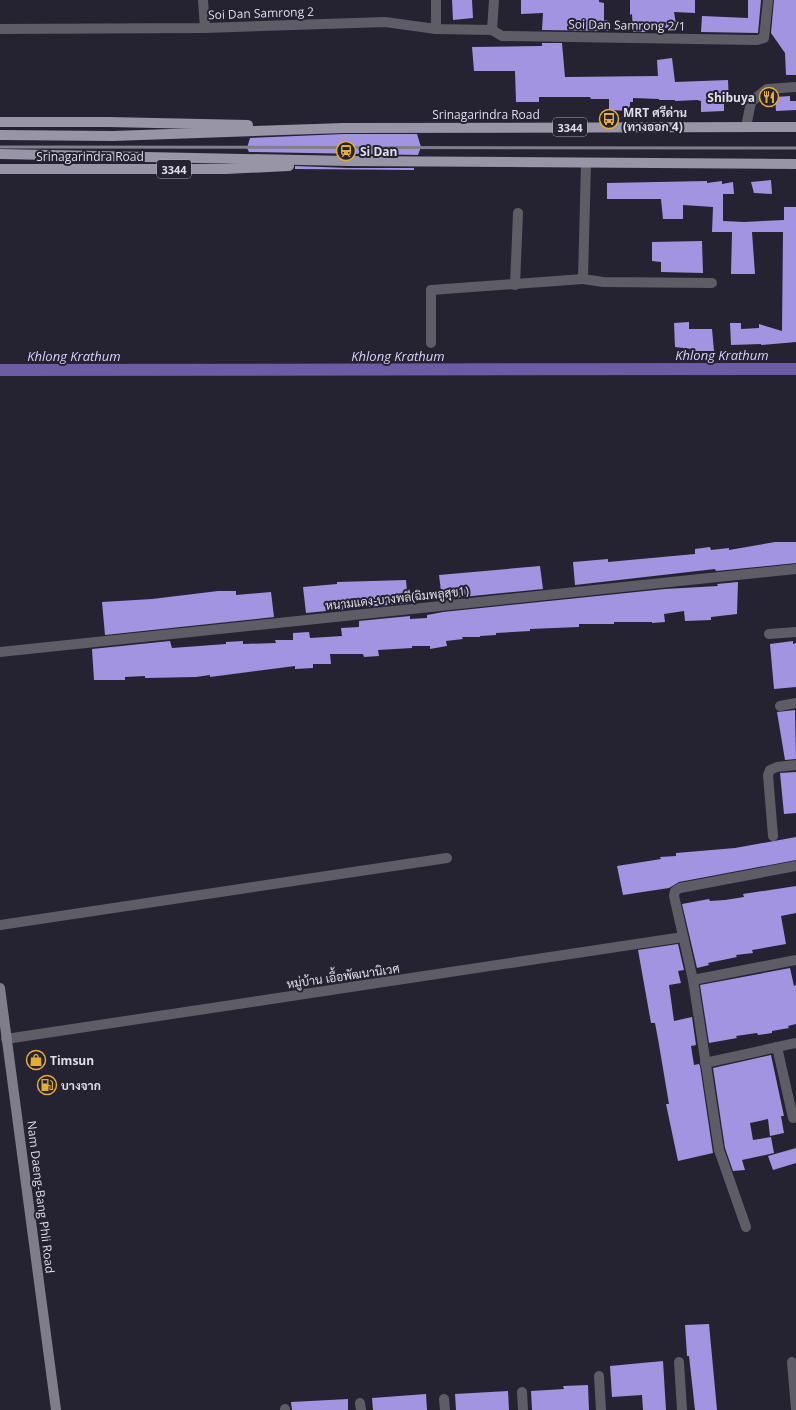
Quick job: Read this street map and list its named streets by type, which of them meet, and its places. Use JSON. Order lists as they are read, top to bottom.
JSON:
{
  "streets": {
    "main road": ["Srinagarindra Road", "3344", "Nam Daeng-Bang Phli Road"],
    "street": [
      "Soi Dan Samrong 2",
      "Soi Dan Samrong 2/1",
      "หนามแดง-บางพลี(ฉิมพลูสุข1)",
      "หมู่บ้าน เอื้อพัฒนานิเวศ"
    ]
  },
  "crossings": [
    ["Soi Dan Samrong 2", "Soi Dan Samrong 2/1"],
    ["หมู่บ้าน เอื้อพัฒนานิเวศ", "Nam Daeng-Bang Phli Road"]
  ],
  "water": ["Khlong Krathum"],
  "places": {
    "restaurant": ["Shibuya"],
    "bus stop": ["MRT ศรีด่าน (ทางออก 4)"],
    "station": ["Si Dan"],
    "shop": ["Timsun"],
    "fuel station": ["บางจาก"]
  }
}
